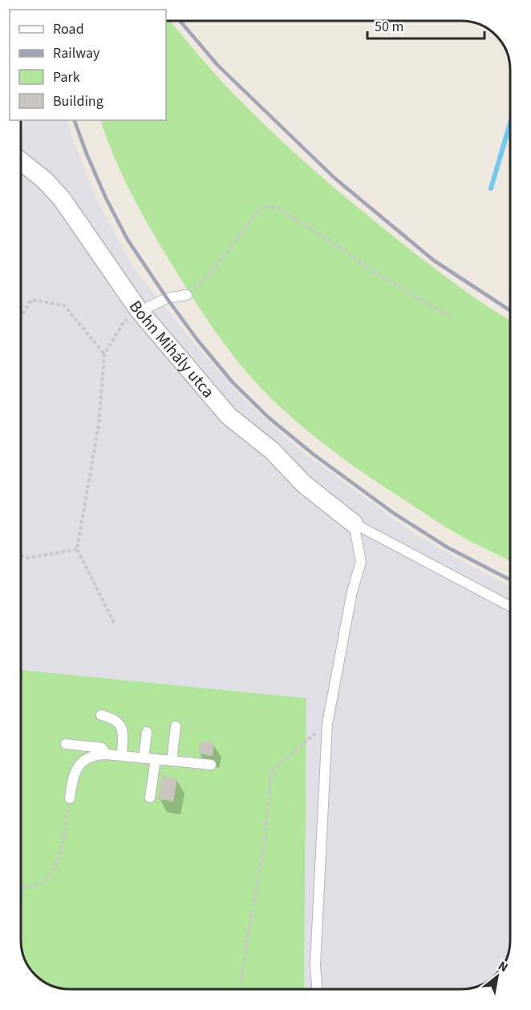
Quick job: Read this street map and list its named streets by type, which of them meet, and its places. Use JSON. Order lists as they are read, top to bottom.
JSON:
{
  "streets": {
    "street": ["Bohn Mihály utca"]
  },
  "legend": [
    "Road",
    "Railway",
    "Park",
    "Building"
  ],
  "scale_bar": "50 m",
  "north": "top right"
}
